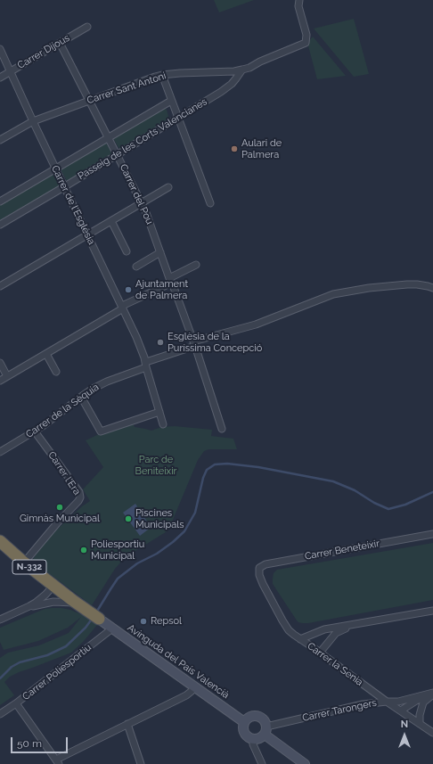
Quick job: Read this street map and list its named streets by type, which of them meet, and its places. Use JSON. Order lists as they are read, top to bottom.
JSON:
{
  "streets": {
    "highway": ["N-332"],
    "main road": ["Avinguda del País Valencià"],
    "street": [
      "Carrer Dijous",
      "Carrer Sant Antoni",
      "Passeig de les Corts Valencianes",
      "Carrer del Pou",
      "Carrer de l'Església",
      "Carrer de la Sèquia",
      "Carrer l'Era",
      "Carrer Beneteixir",
      "Carrer la Senia",
      "Carrer Poliesportiu",
      "Carrer Tarongers"
    ]
  },
  "crossings": [
    ["Carrer Dijous", "Carrer del Pou"],
    ["Carrer Dijous", "Carrer de l'Església"],
    ["Carrer Sant Antoni", "Passeig de les Corts Valencianes"],
    ["Carrer Sant Antoni", "Carrer del Pou"],
    ["Carrer Sant Antoni", "Carrer de l'Església"],
    ["Passeig de les Corts Valencianes", "Carrer del Pou"],
    ["Passeig de les Corts Valencianes", "Carrer de l'Església"],
    ["Carrer del Pou", "Carrer de la Sèquia"],
    ["Carrer de l'Església", "Carrer de la Sèquia"],
    ["Carrer de la Sèquia", "Carrer l'Era"],
    ["Carrer l'Era", "N-332"],
    ["Carrer Beneteixir", "Carrer la Senia"],
    ["N-332", "Avinguda del País Valencià"],
    ["Avinguda del País Valencià", "Carrer Poliesportiu"],
    ["Avinguda del País Valencià", "Carrer Tarongers"],
    ["Carrer la Senia", "Carrer Tarongers"]
  ],
  "parks": ["Parc de Beniteixir"],
  "places": [
    "Aulari de Palmera",
    "Ajuntament de Palmera",
    "Esglèsia de la Puríssima Concepció",
    "Gimnàs Municipal",
    "Piscines Municipals",
    "Poliesportiu Municipal",
    "Repsol"
  ],
  "scale_bar": "50 m",
  "north": "top"
}
